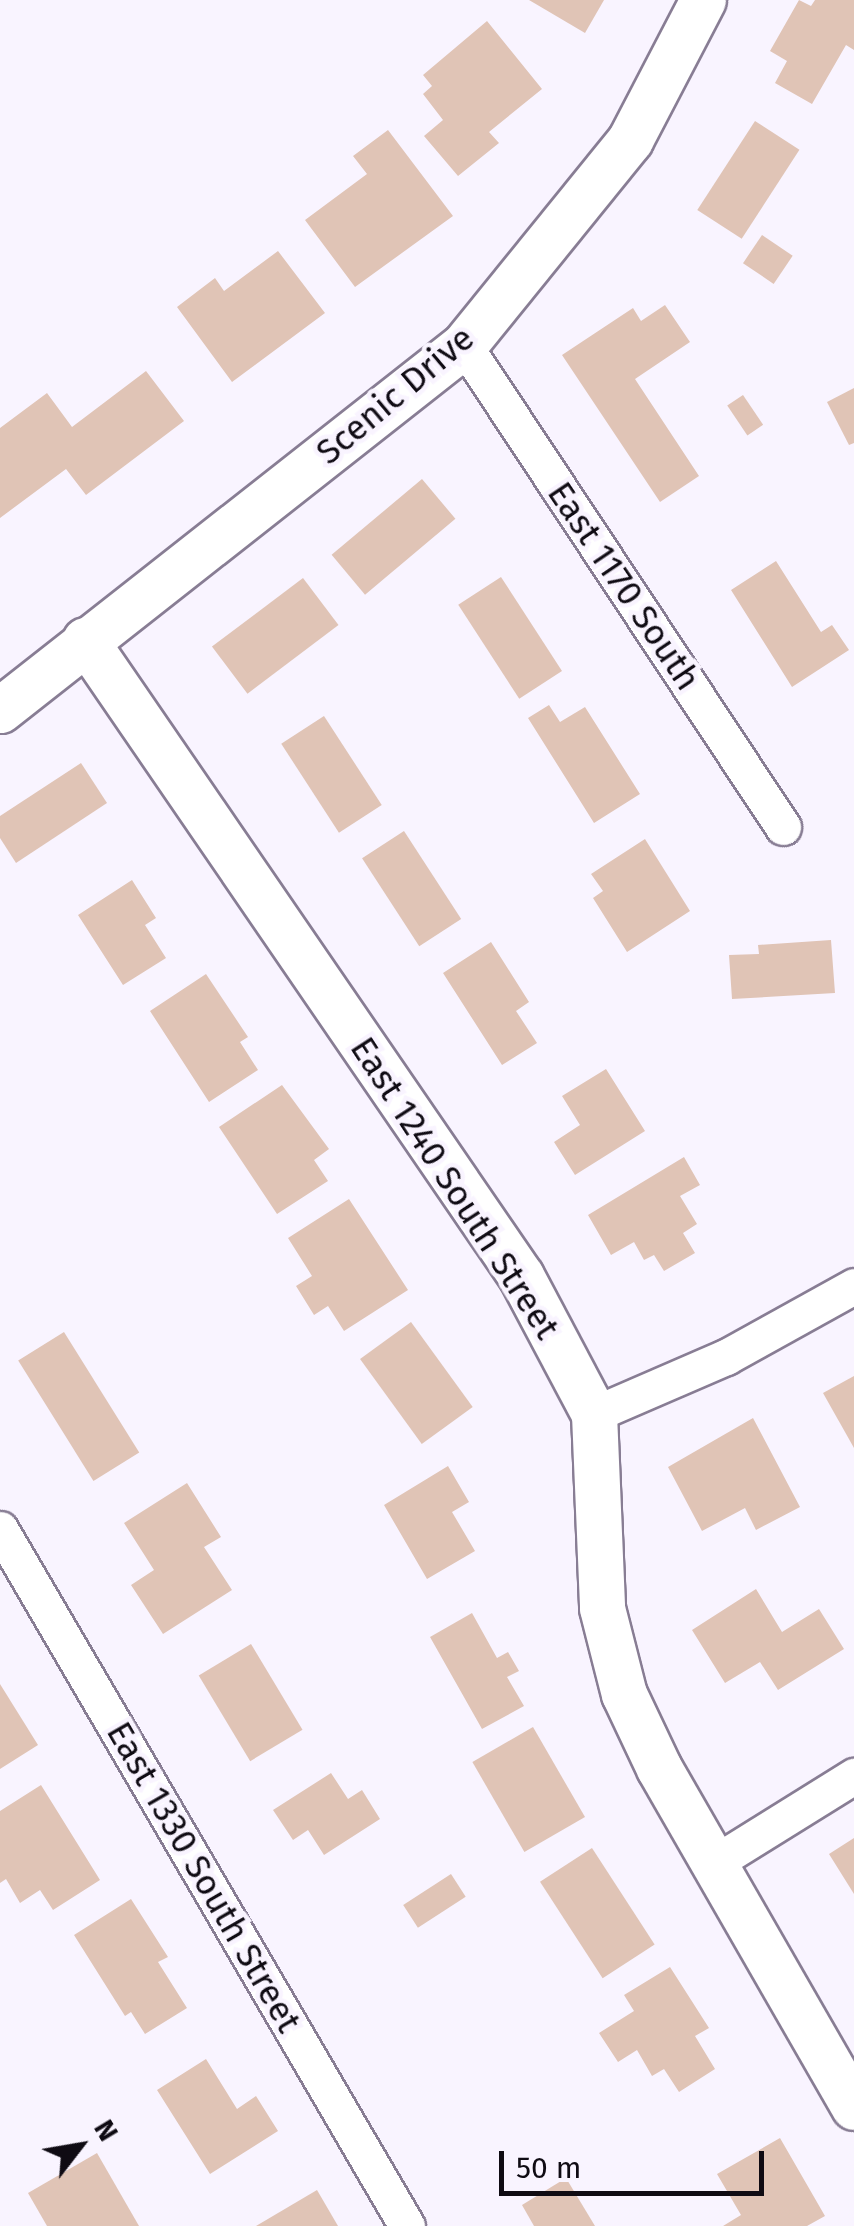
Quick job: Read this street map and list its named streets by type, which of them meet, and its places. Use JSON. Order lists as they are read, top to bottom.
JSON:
{
  "streets": {
    "street": [
      "Scenic Drive",
      "East 1170 South",
      "East 1240 South Street",
      "East 1330 South Street"
    ]
  },
  "crossings": [
    ["Scenic Drive", "East 1170 South"],
    ["Scenic Drive", "East 1240 South Street"]
  ],
  "scale_bar": "50 m",
  "north": "top right"
}
